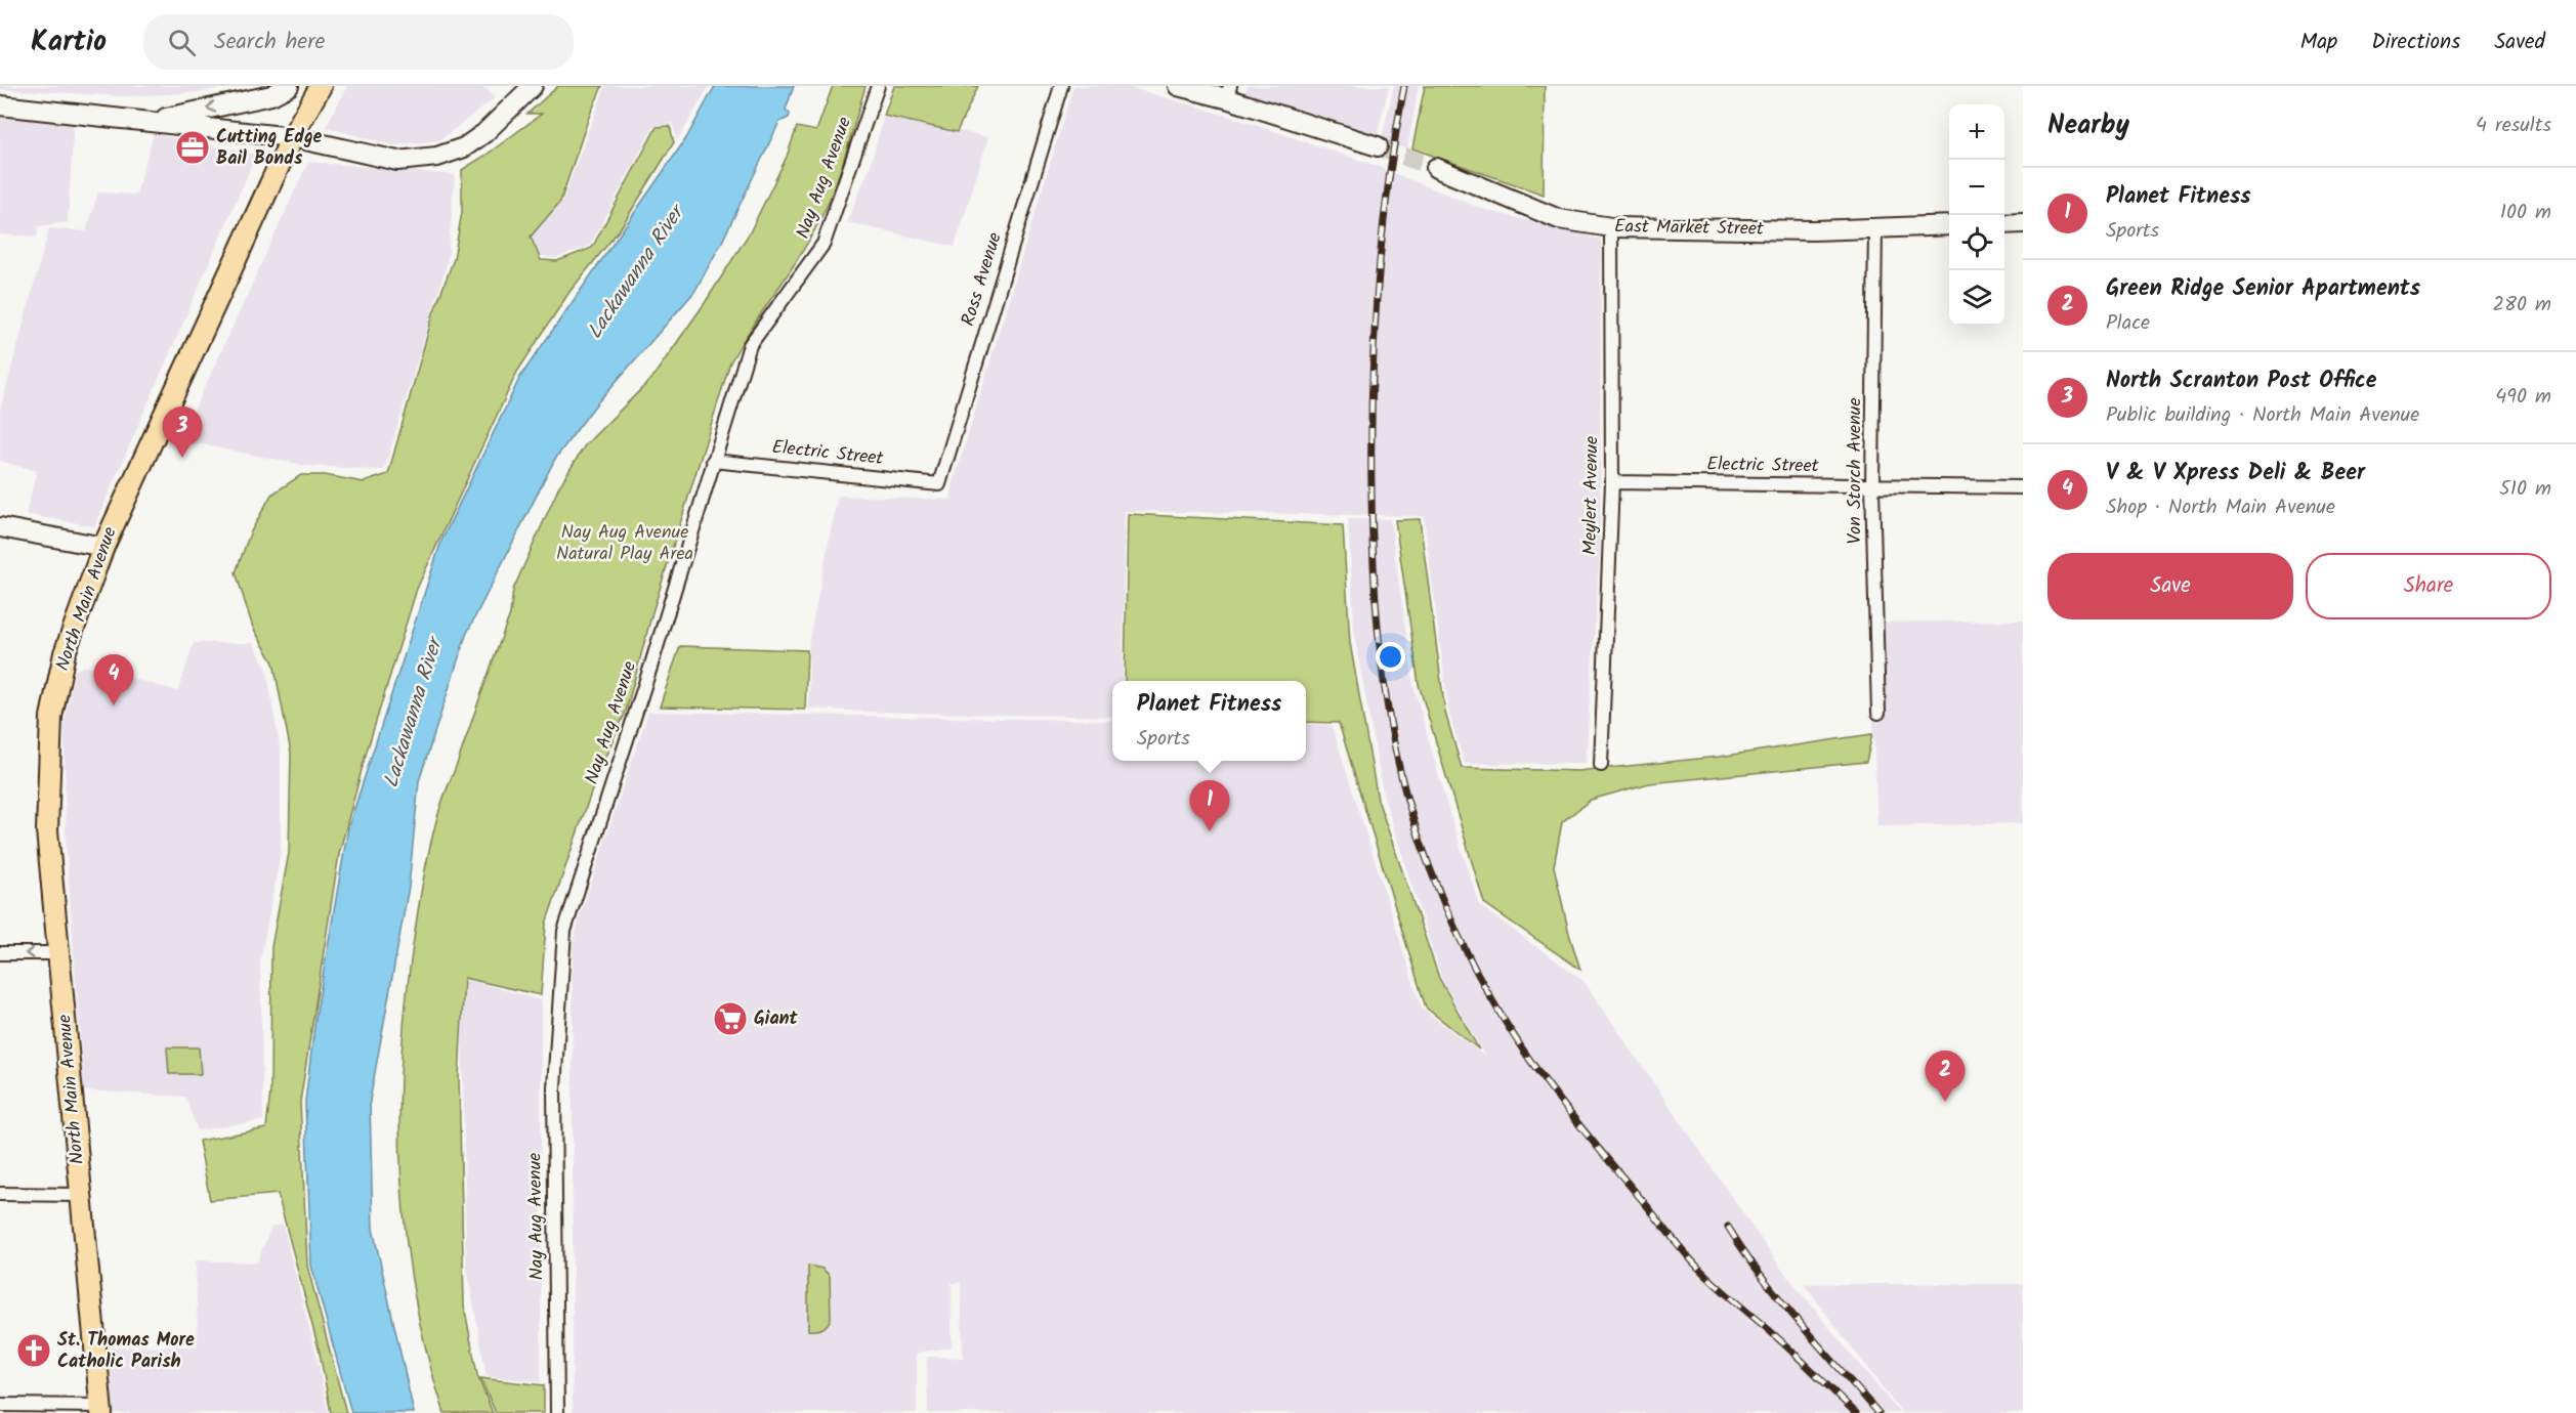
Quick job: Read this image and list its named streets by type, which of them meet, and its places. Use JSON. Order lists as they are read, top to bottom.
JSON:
{
  "streets": {
    "main road": ["North Main Avenue"],
    "street": [
      "Nay Aug Avenue",
      "East Market Street",
      "Ross Avenue",
      "Electric Street",
      "Von Storch Avenue",
      "Meylert Avenue"
    ]
  },
  "crossings": [
    ["Nay Aug Avenue", "Electric Street"],
    ["East Market Street", "Von Storch Avenue"],
    ["East Market Street", "Meylert Avenue"],
    ["Ross Avenue", "Electric Street"],
    ["Electric Street", "Von Storch Avenue"],
    ["Electric Street", "Meylert Avenue"]
  ],
  "water": ["Lackawanna River"],
  "parks": ["Nay Aug Avenue Natural Play Area"],
  "places": {
    "office": ["Cutting Edge Bail Bonds"],
    "supermarket": ["Giant"],
    "church": ["St. Thomas More Catholic Parish"]
  },
  "page": {
    "header": "Kartio",
    "search": "Search here",
    "nav": ["Map", "Directions", "Saved"],
    "heading": ["Nearby", "4 results"],
    "map_buttons": ["+", "−"],
    "list": [
      {
        "mark": "1",
        "name": "Planet Fitness",
        "note": "Sports",
        "value": "100 m"
      },
      {
        "mark": "2",
        "name": "Green Ridge Senior Apartments",
        "note": "Place",
        "value": "280 m"
      },
      {
        "mark": "3",
        "name": "North Scranton Post Office",
        "note": "Public building · North Main Avenue",
        "value": "490 m"
      },
      {
        "mark": "4",
        "name": "V & V Xpress Deli & Beer",
        "note": "Shop · North Main Avenue",
        "value": "510 m"
      }
    ],
    "pins": [
      "3",
      "4",
      "1",
      "2"
    ],
    "buttons": ["Save", "Share"],
    "popup": ["Planet Fitness", "Sports"]
  }
}
